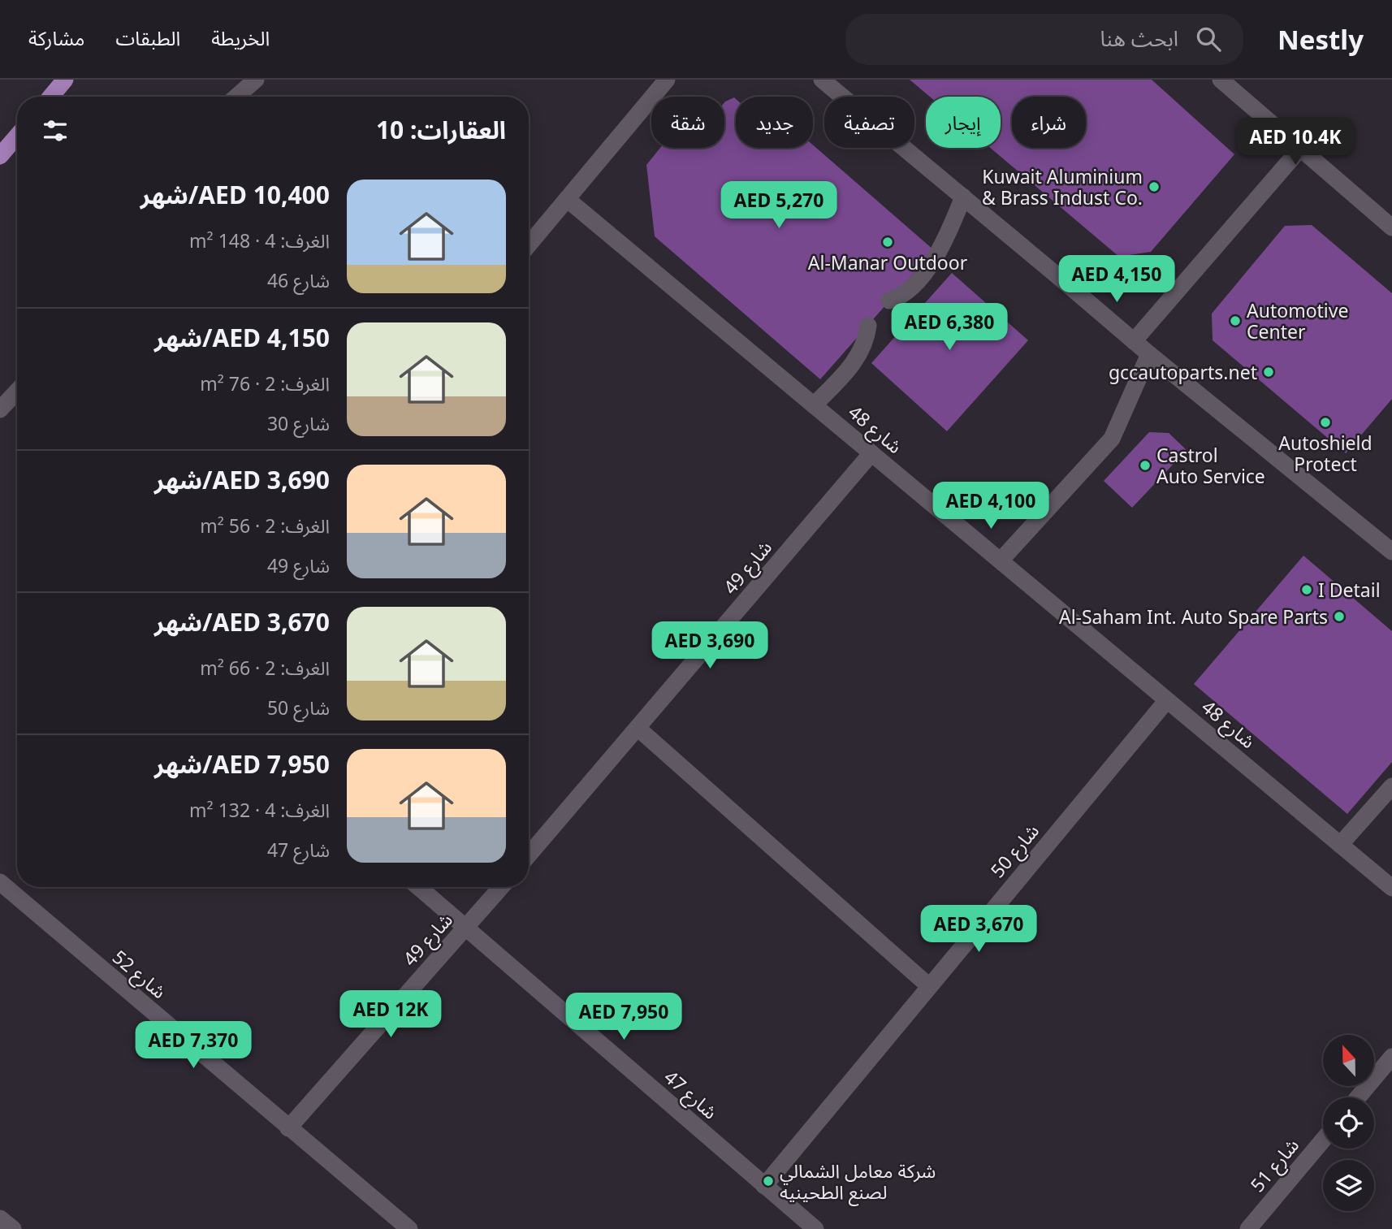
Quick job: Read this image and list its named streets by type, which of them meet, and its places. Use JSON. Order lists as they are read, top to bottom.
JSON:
{
  "streets": {
    "street": [
      "شارع 48",
      "شارع 49",
      "شارع 50",
      "شارع 52",
      "شارع 47",
      "شارع 51"
    ]
  },
  "crossings": [
    ["شارع 48", "شارع 49"],
    ["شارع 48", "شارع 50"],
    ["شارع 49", "شارع 52"],
    ["شارع 49", "شارع 47"],
    ["شارع 50", "شارع 47"]
  ],
  "places": [
    "Kuwait Aluminium & Brass Indust Co.",
    "Al-Manar Outdoor",
    "Automotive Center",
    "gccautoparts.net",
    "Autoshield Protect",
    "Castrol Auto Service",
    "I Detail",
    "Al-Saham Int. Auto Spare Parts",
    "شركة معامل الشمالي لصنع الطحينيه"
  ],
  "north": "top",
  "page": {
    "header": "Nestly",
    "search": "ابحث هنا",
    "nav": ["الخريطة", "الطبقات", "مشاركة"],
    "chip": [
      "شراء",
      "إيجار",
      "تصفية",
      "جديد",
      "شقة"
    ],
    "heading": "العقارات: 10",
    "price": [
      "AED 10.4K",
      "AED 5,270",
      "AED 4,150",
      "AED 6,380",
      "AED 4,100",
      "AED 3,690",
      "AED 3,670",
      "AED 12K",
      "AED 7,950",
      "AED 7,370"
    ],
    "list": [
      {
        "name": "AED 10,400/شهر",
        "note": "الغرف: 4 · 148 m² · شارع 46"
      },
      {
        "name": "AED 4,150/شهر",
        "note": "الغرف: 2 · 76 m² · شارع 30"
      },
      {
        "name": "AED 3,690/شهر",
        "note": "الغرف: 2 · 56 m² · شارع 49"
      },
      {
        "name": "AED 3,670/شهر",
        "note": "الغرف: 2 · 66 m² · شارع 50"
      },
      {
        "name": "AED 7,950/شهر",
        "note": "الغرف: 4 · 132 m² · شارع 47"
      }
    ]
  }
}
